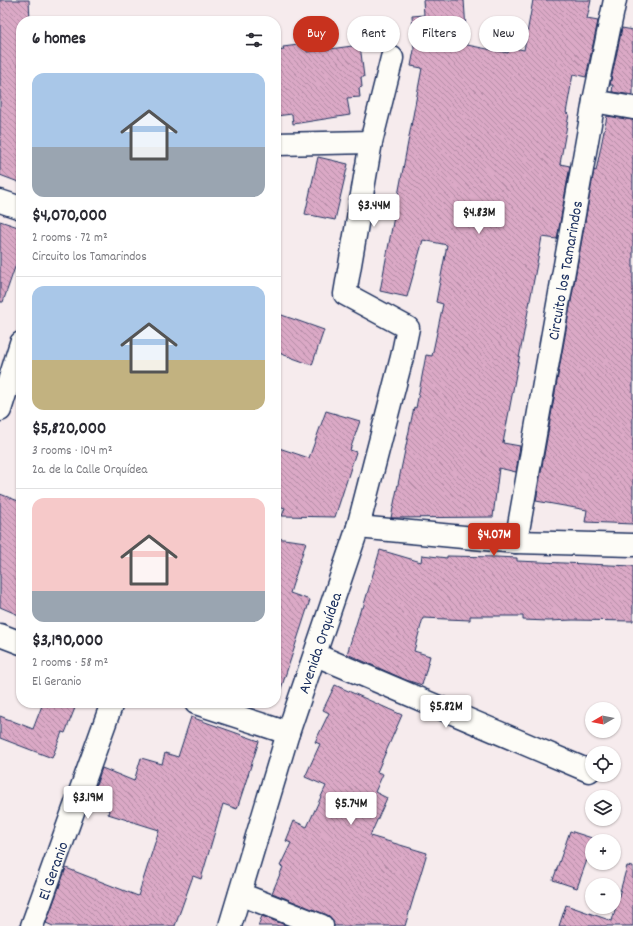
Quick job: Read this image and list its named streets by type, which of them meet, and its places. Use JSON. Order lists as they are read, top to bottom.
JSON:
{
  "streets": {
    "street": ["Circuito los Tamarindos", "Avenida Orquídea", "El Geranio"]
  },
  "north": "left",
  "page": {
    "chip": [
      "Buy",
      "Rent",
      "Filters",
      "New"
    ],
    "heading": "6 homes",
    "list": [
      {
        "name": "$4,070,000",
        "note": "2 rooms · 72 m² · Circuito los Tamarindos"
      },
      {
        "name": "$5,820,000",
        "note": "3 rooms · 104 m² · 2a. de la Calle Orquídea"
      },
      {
        "name": "$3,190,000",
        "note": "2 rooms · 58 m² · El Geranio"
      }
    ],
    "price": [
      "$3.44M",
      "$4.83M",
      "$4.07M",
      "$5.82M",
      "$3.19M",
      "$5.74M"
    ],
    "map_buttons": ["+", "−"]
  }
}
